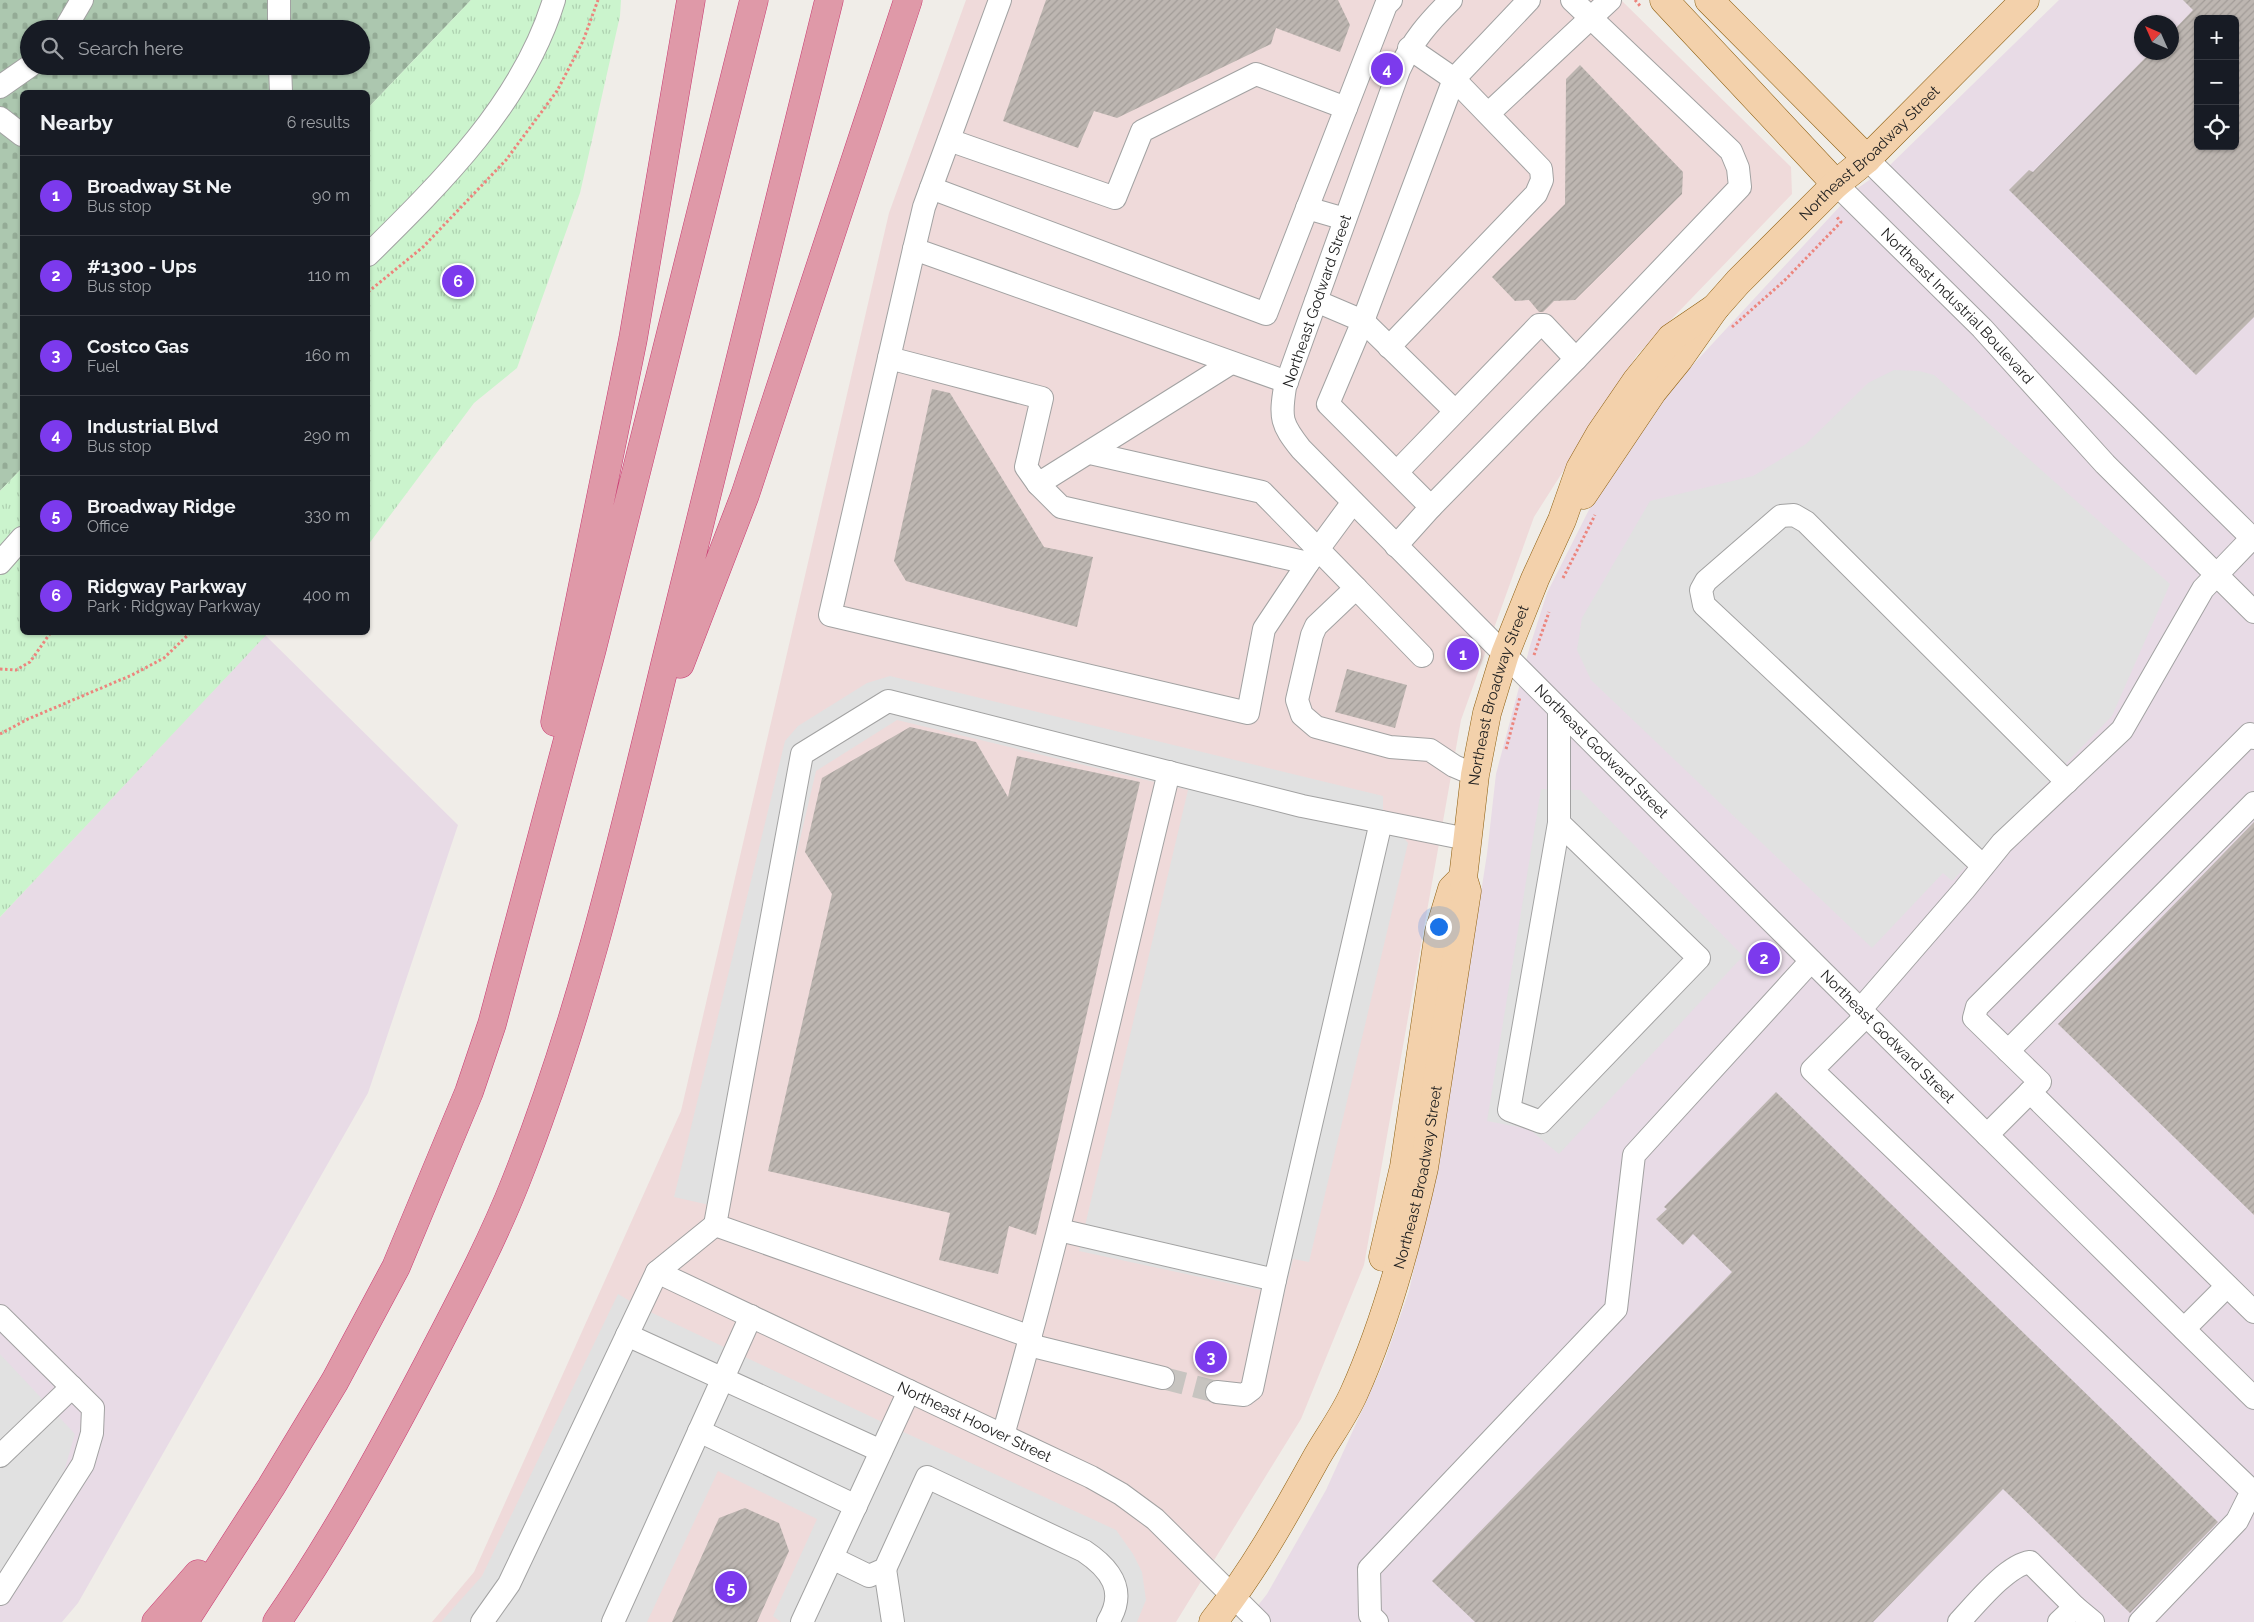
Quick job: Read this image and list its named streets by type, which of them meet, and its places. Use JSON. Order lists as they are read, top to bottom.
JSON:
{
  "streets": {
    "main road": ["Northeast Broadway Street", "Northeast Industrial Boulevard"],
    "street": ["Northeast Godward Street", "Northeast Hoover Street"]
  },
  "crossings": [
    ["Northeast Broadway Street", "Northeast Godward Street"],
    ["Northeast Broadway Street", "Northeast Industrial Boulevard"],
    ["Northeast Broadway Street", "Northeast Hoover Street"]
  ],
  "north": "top left",
  "page": {
    "map_buttons": ["+", "−"],
    "search": "Search here",
    "pins": [
      "4",
      "6",
      "1",
      "2",
      "3",
      "5"
    ],
    "heading": ["Nearby", "6 results"],
    "list": [
      {
        "mark": "1",
        "name": "Broadway St Ne",
        "note": "Bus stop",
        "value": "90 m"
      },
      {
        "mark": "2",
        "name": "#1300 - Ups",
        "note": "Bus stop",
        "value": "110 m"
      },
      {
        "mark": "3",
        "name": "Costco Gas",
        "note": "Fuel",
        "value": "160 m"
      },
      {
        "mark": "4",
        "name": "Industrial Blvd",
        "note": "Bus stop",
        "value": "290 m"
      },
      {
        "mark": "5",
        "name": "Broadway Ridge",
        "note": "Office",
        "value": "330 m"
      },
      {
        "mark": "6",
        "name": "Ridgway Parkway",
        "note": "Park · Ridgway Parkway",
        "value": "400 m"
      }
    ]
  }
}
